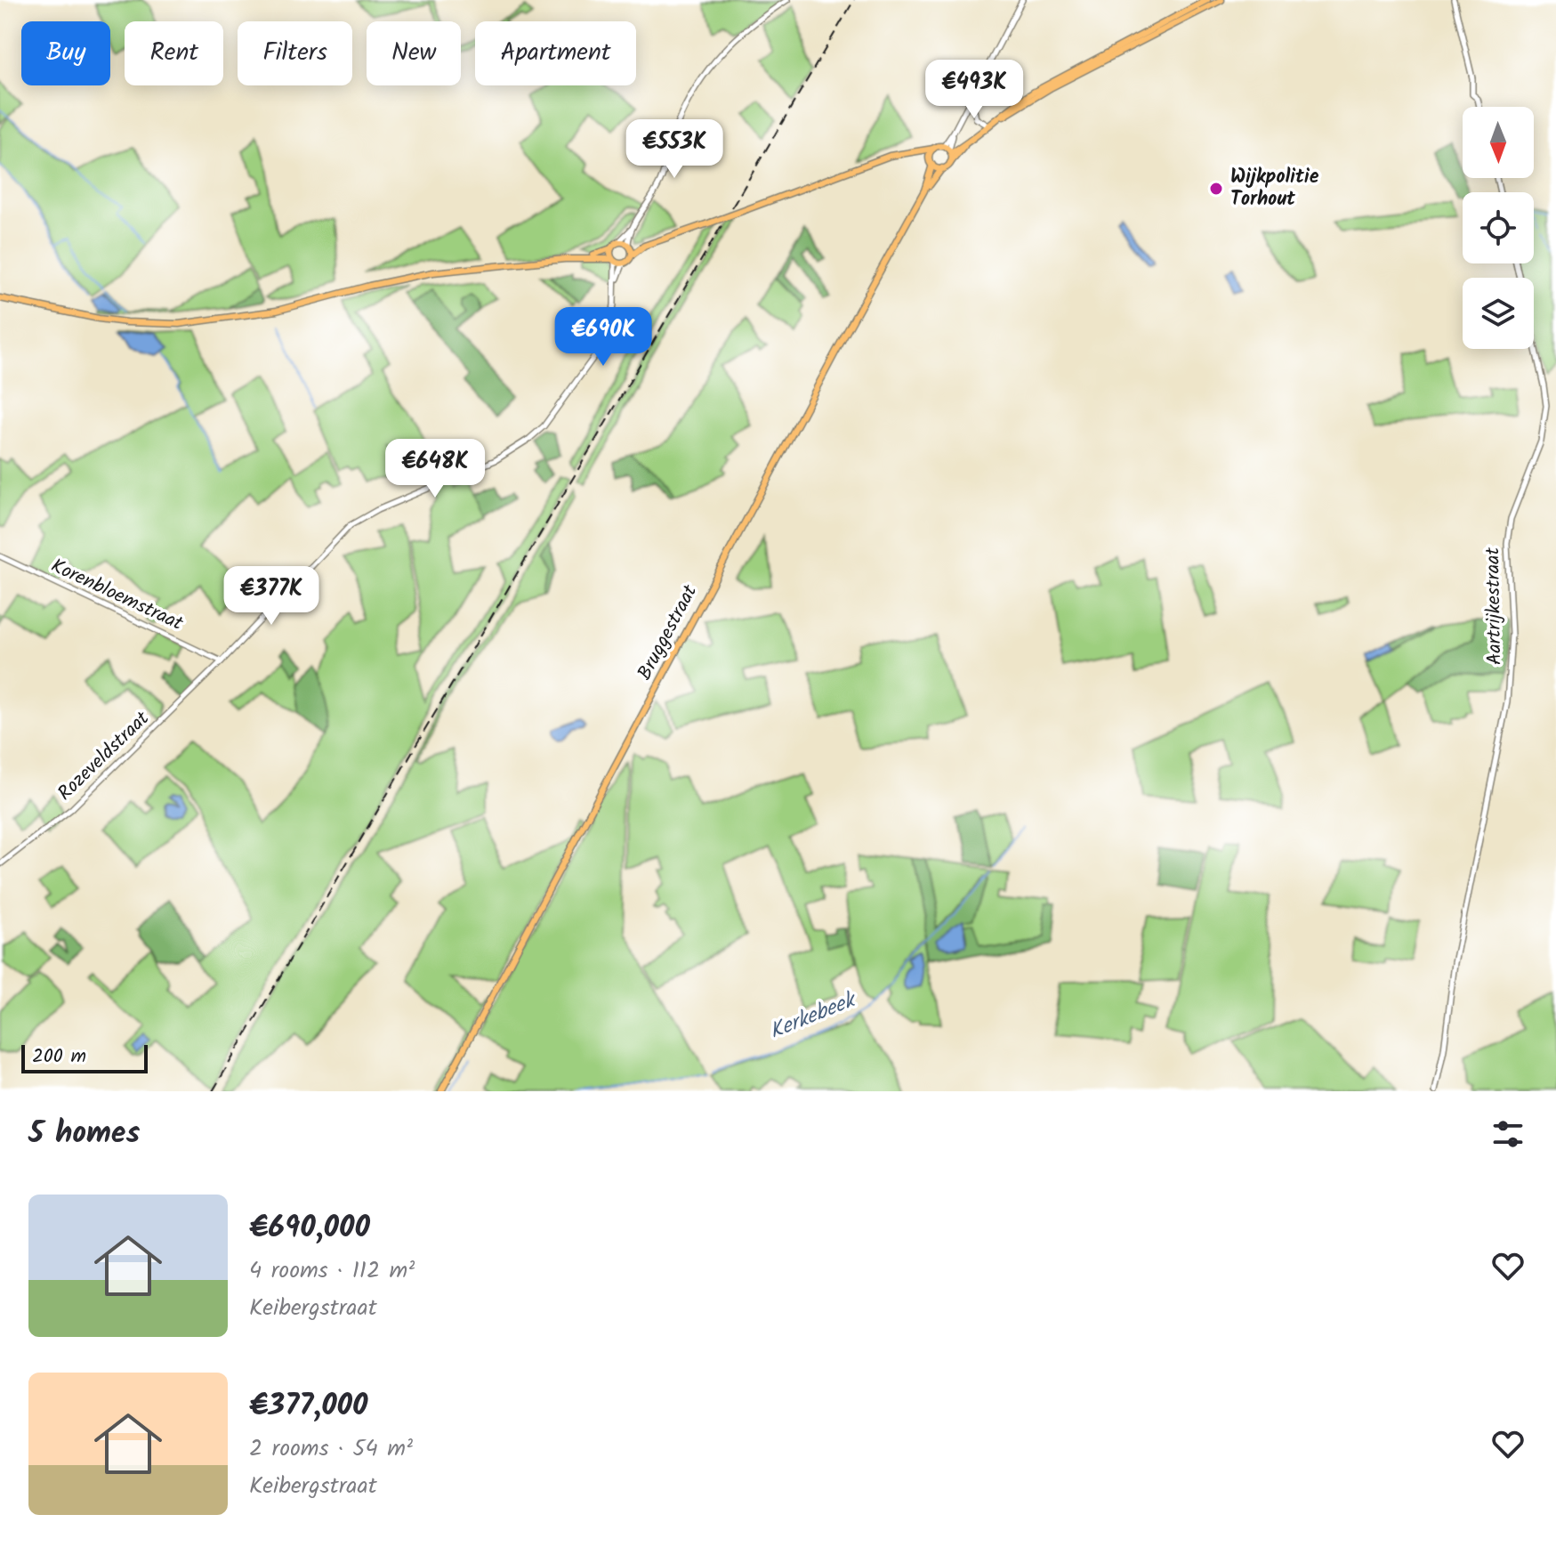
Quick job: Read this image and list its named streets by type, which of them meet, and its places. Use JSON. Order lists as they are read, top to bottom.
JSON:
{
  "streets": {
    "main road": ["Bruggestraat"],
    "street": ["Korenbloemstraat", "Aartrijkestraat", "Rozeveldstraat"]
  },
  "crossings": [
    ["Korenbloemstraat", "Rozeveldstraat"]
  ],
  "water": ["Kerkebeek"],
  "places": ["Wijkpolitie Torhout"],
  "scale_bar": "200 m",
  "north": "bottom",
  "page": {
    "chip": [
      "Buy",
      "Rent",
      "Filters",
      "New",
      "Apartment"
    ],
    "price": [
      "€493K",
      "€553K",
      "€690K",
      "€648K",
      "€377K"
    ],
    "scale": "200 m",
    "heading": "5 homes",
    "list": [
      {
        "name": "€690,000",
        "note": "4 rooms · 112 m² · Keibergstraat"
      },
      {
        "name": "€377,000",
        "note": "2 rooms · 54 m² · Keibergstraat"
      }
    ]
  }
}
